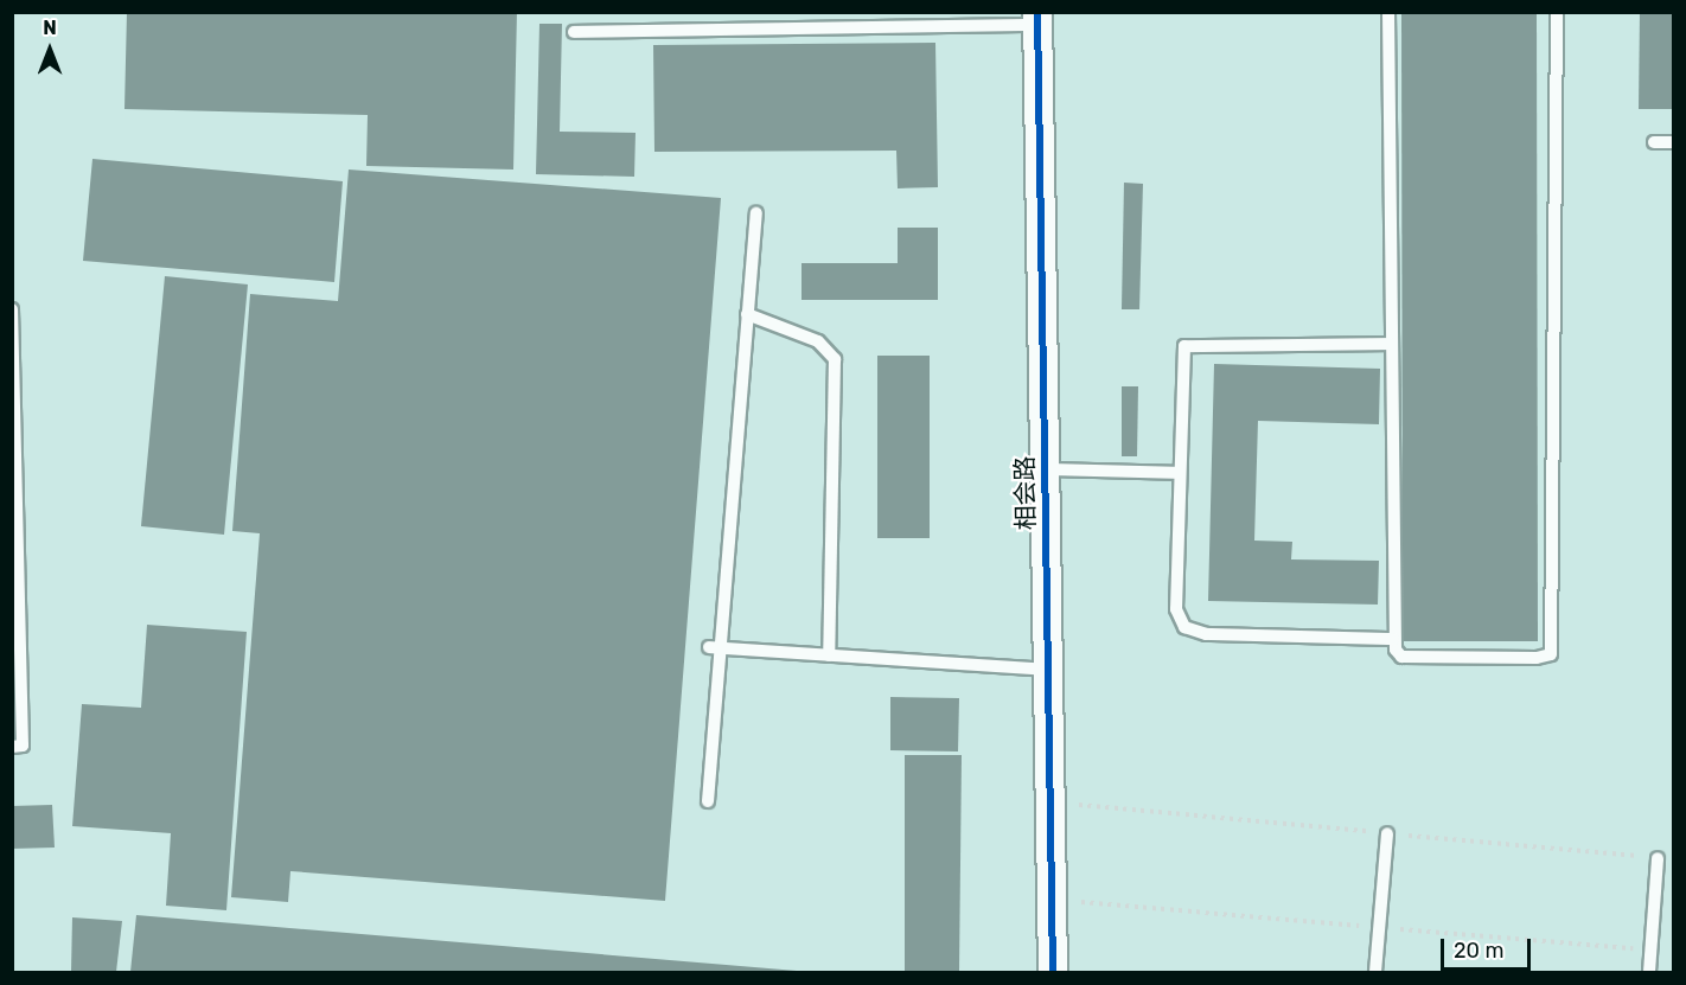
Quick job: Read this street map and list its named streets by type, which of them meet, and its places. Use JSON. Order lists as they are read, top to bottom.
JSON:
{
  "streets": {
    "street": ["相会路"]
  },
  "scale_bar": "20 m",
  "north": "top"
}
